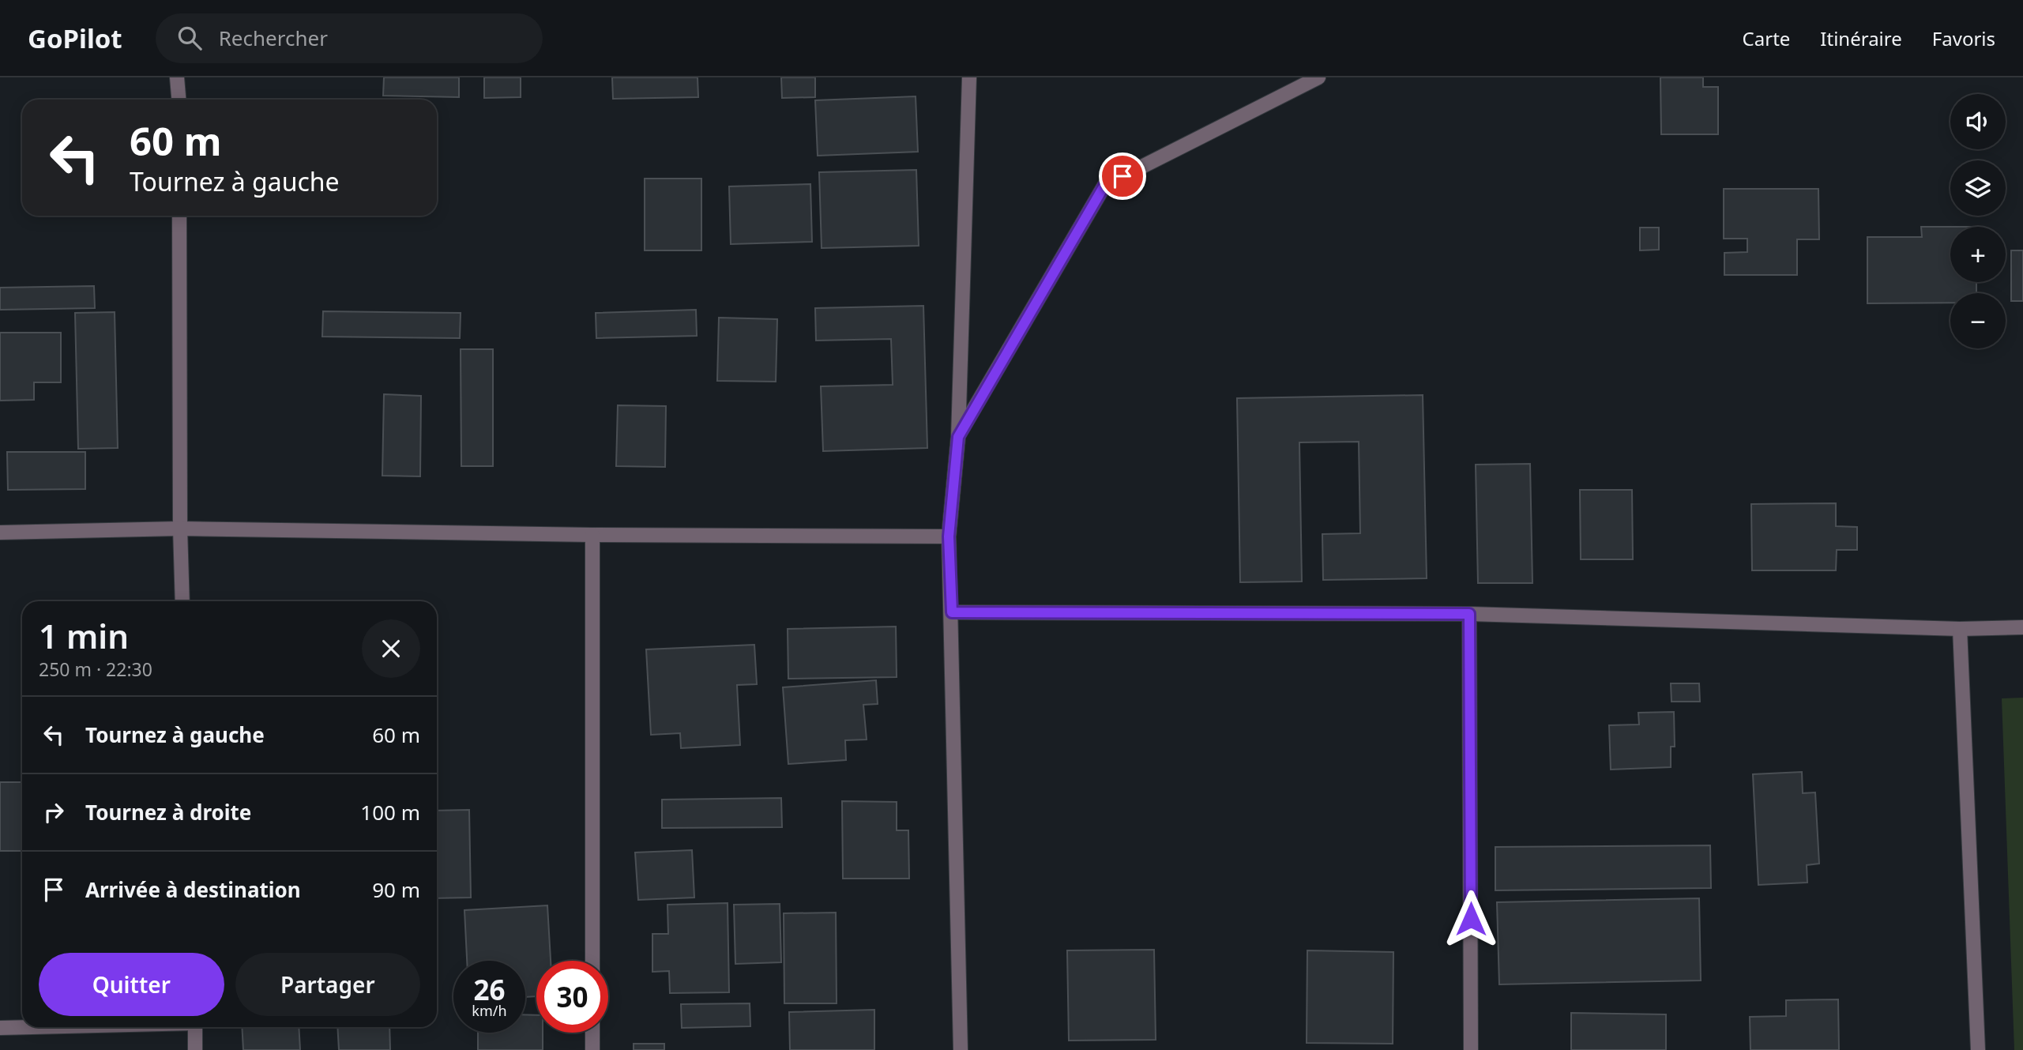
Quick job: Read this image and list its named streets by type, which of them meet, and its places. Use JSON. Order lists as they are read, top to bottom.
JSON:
{
  "page": {
    "header": "GoPilot",
    "search": "Rechercher",
    "nav": ["Carte", "Itinéraire", "Favoris"],
    "map_buttons": ["+", "−"],
    "turn": ["60 m", "Tournez à gauche"],
    "heading": ["1 min", "250 m · 22:30"],
    "list": [
      {
        "name": "Tournez à gauche",
        "value": "60 m"
      },
      {
        "name": "Tournez à droite",
        "value": "100 m"
      },
      {
        "name": "Arrivée à destination",
        "value": "90 m"
      }
    ],
    "buttons": ["Quitter", "Partager"],
    "speed": "26 km/h",
    "limit": "30"
  }
}
